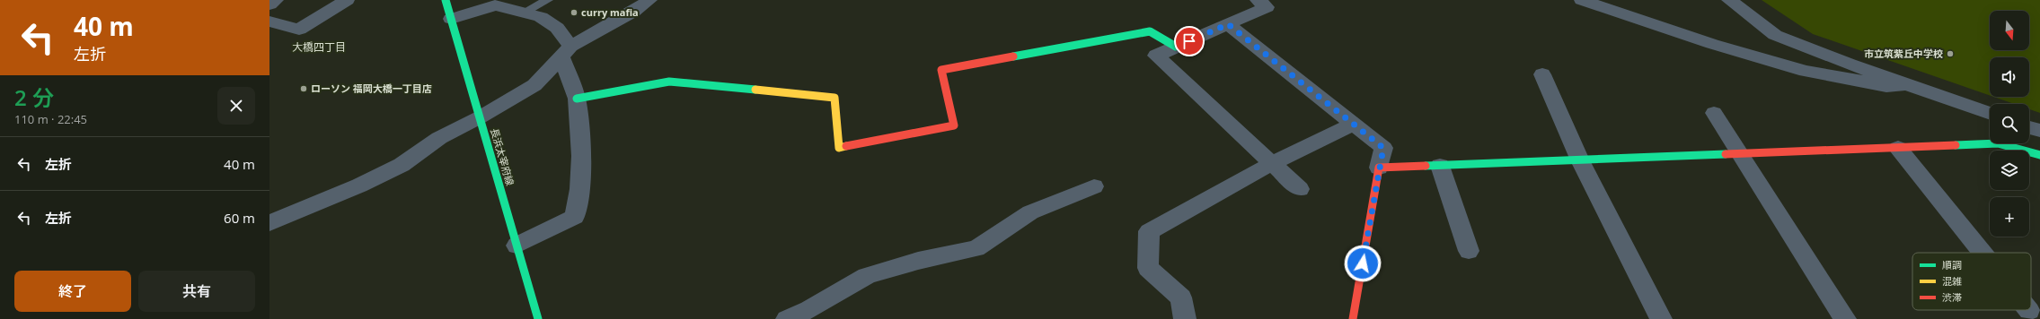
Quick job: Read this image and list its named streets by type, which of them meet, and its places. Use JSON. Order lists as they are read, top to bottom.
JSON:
{
  "streets": {
    "street": ["長浜太宰府線"]
  },
  "districts": ["大橋四丁目"],
  "places": ["curry mafia", "市立筑紫丘中学校", "ローソン 福岡大橋一丁目店"],
  "legend": ["順調", "混雑", "渋滞"],
  "north": "bottom",
  "page": {
    "turn": ["40 m", "左折"],
    "map_buttons": "+",
    "heading": ["2 分", "110 m · 22:45"],
    "list": [
      {
        "name": "左折",
        "value": "40 m"
      },
      {
        "name": "左折",
        "value": "60 m"
      }
    ],
    "buttons": ["終了", "共有"]
  }
}
